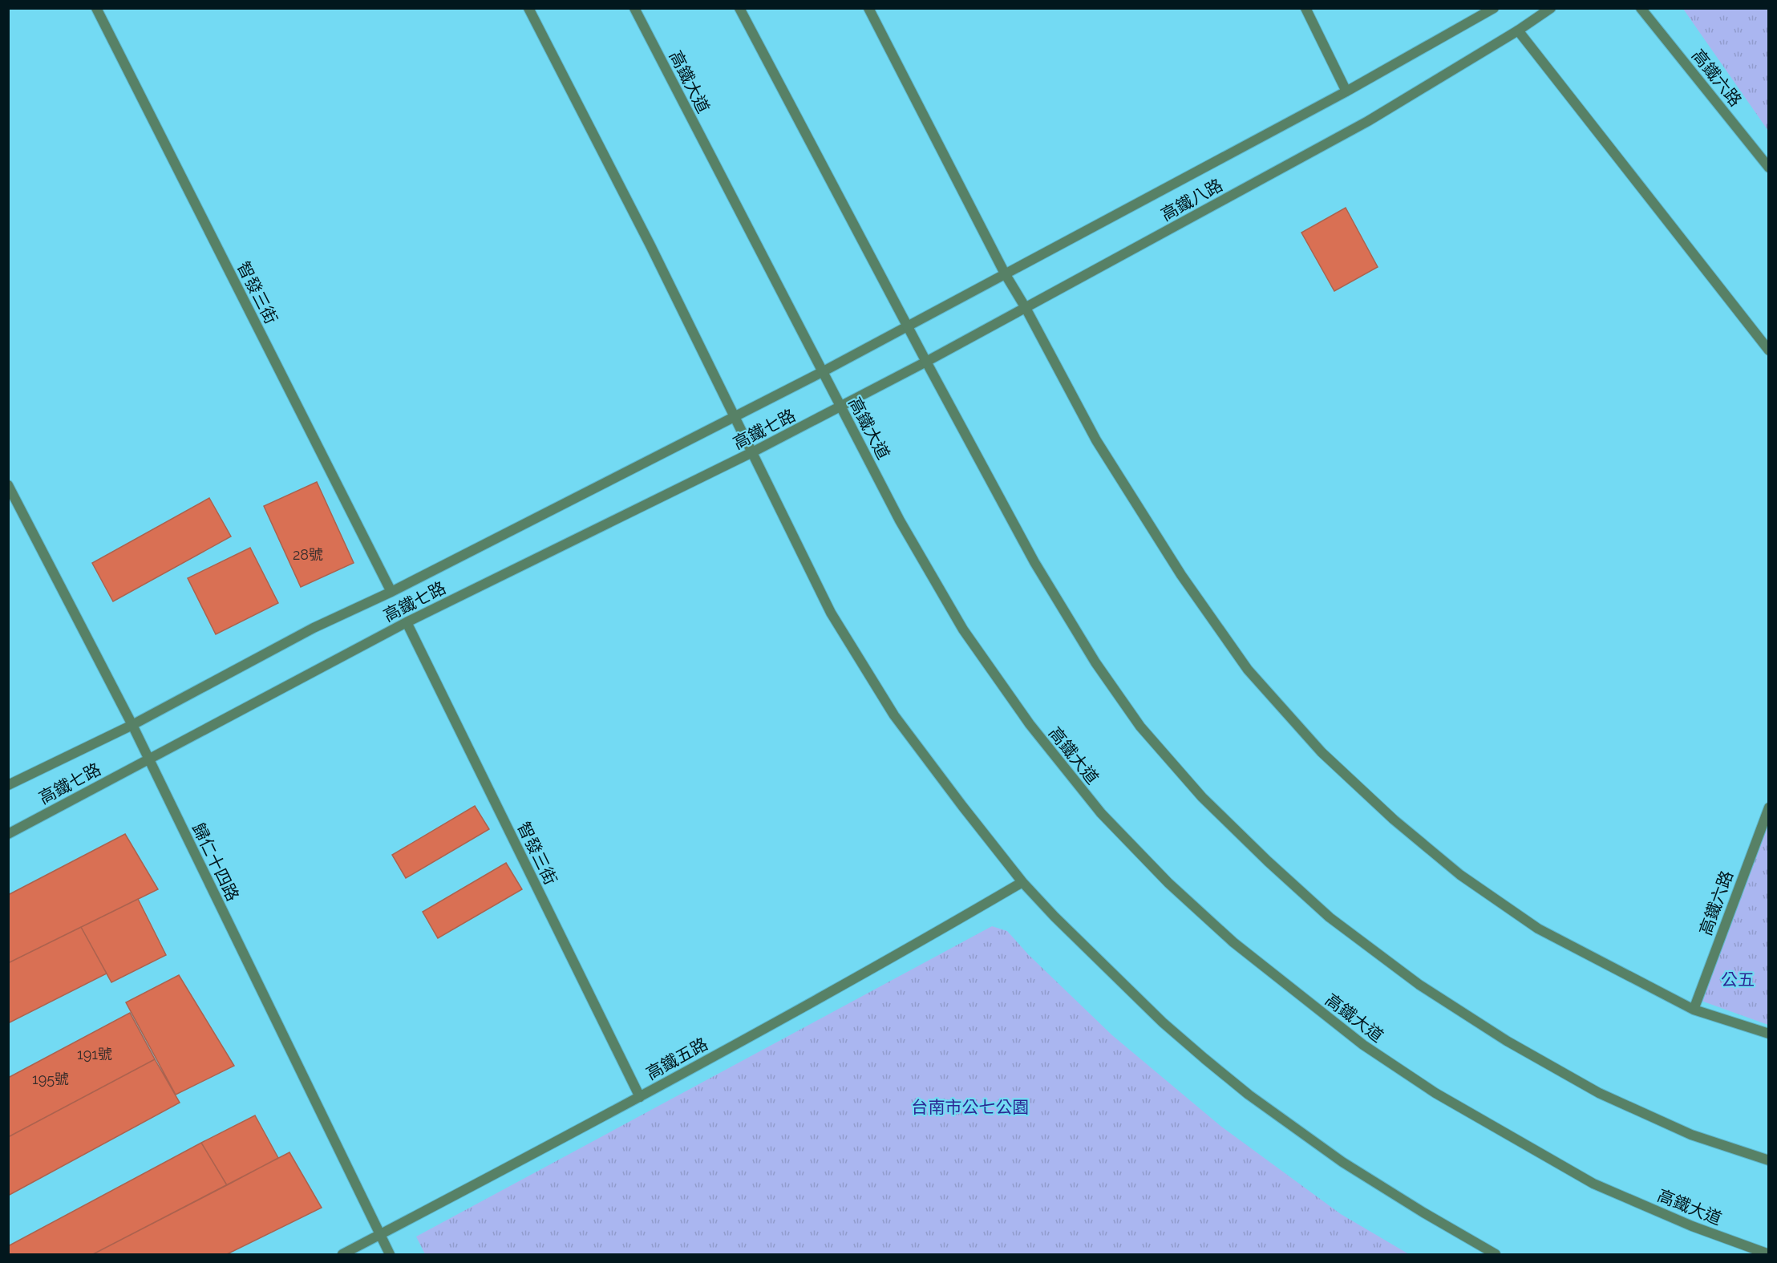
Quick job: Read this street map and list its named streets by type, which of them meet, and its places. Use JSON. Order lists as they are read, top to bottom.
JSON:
{
  "streets": {
    "street": [
      "高鐵六路",
      "高鐵大道",
      "高鐵八路",
      "智發三街",
      "高鐵七路",
      "歸仁十四路",
      "高鐵五路"
    ]
  },
  "crossings": [
    ["高鐵大道", "高鐵八路"],
    ["高鐵大道", "高鐵七路"],
    ["高鐵八路", "高鐵七路"],
    ["智發三街", "高鐵七路"],
    ["智發三街", "高鐵五路"],
    ["高鐵七路", "歸仁十四路"],
    ["歸仁十四路", "高鐵五路"]
  ],
  "parks": ["公五", "台南市公七公園"],
  "house_numbers": ["28號", "191號", "195號"]
}
